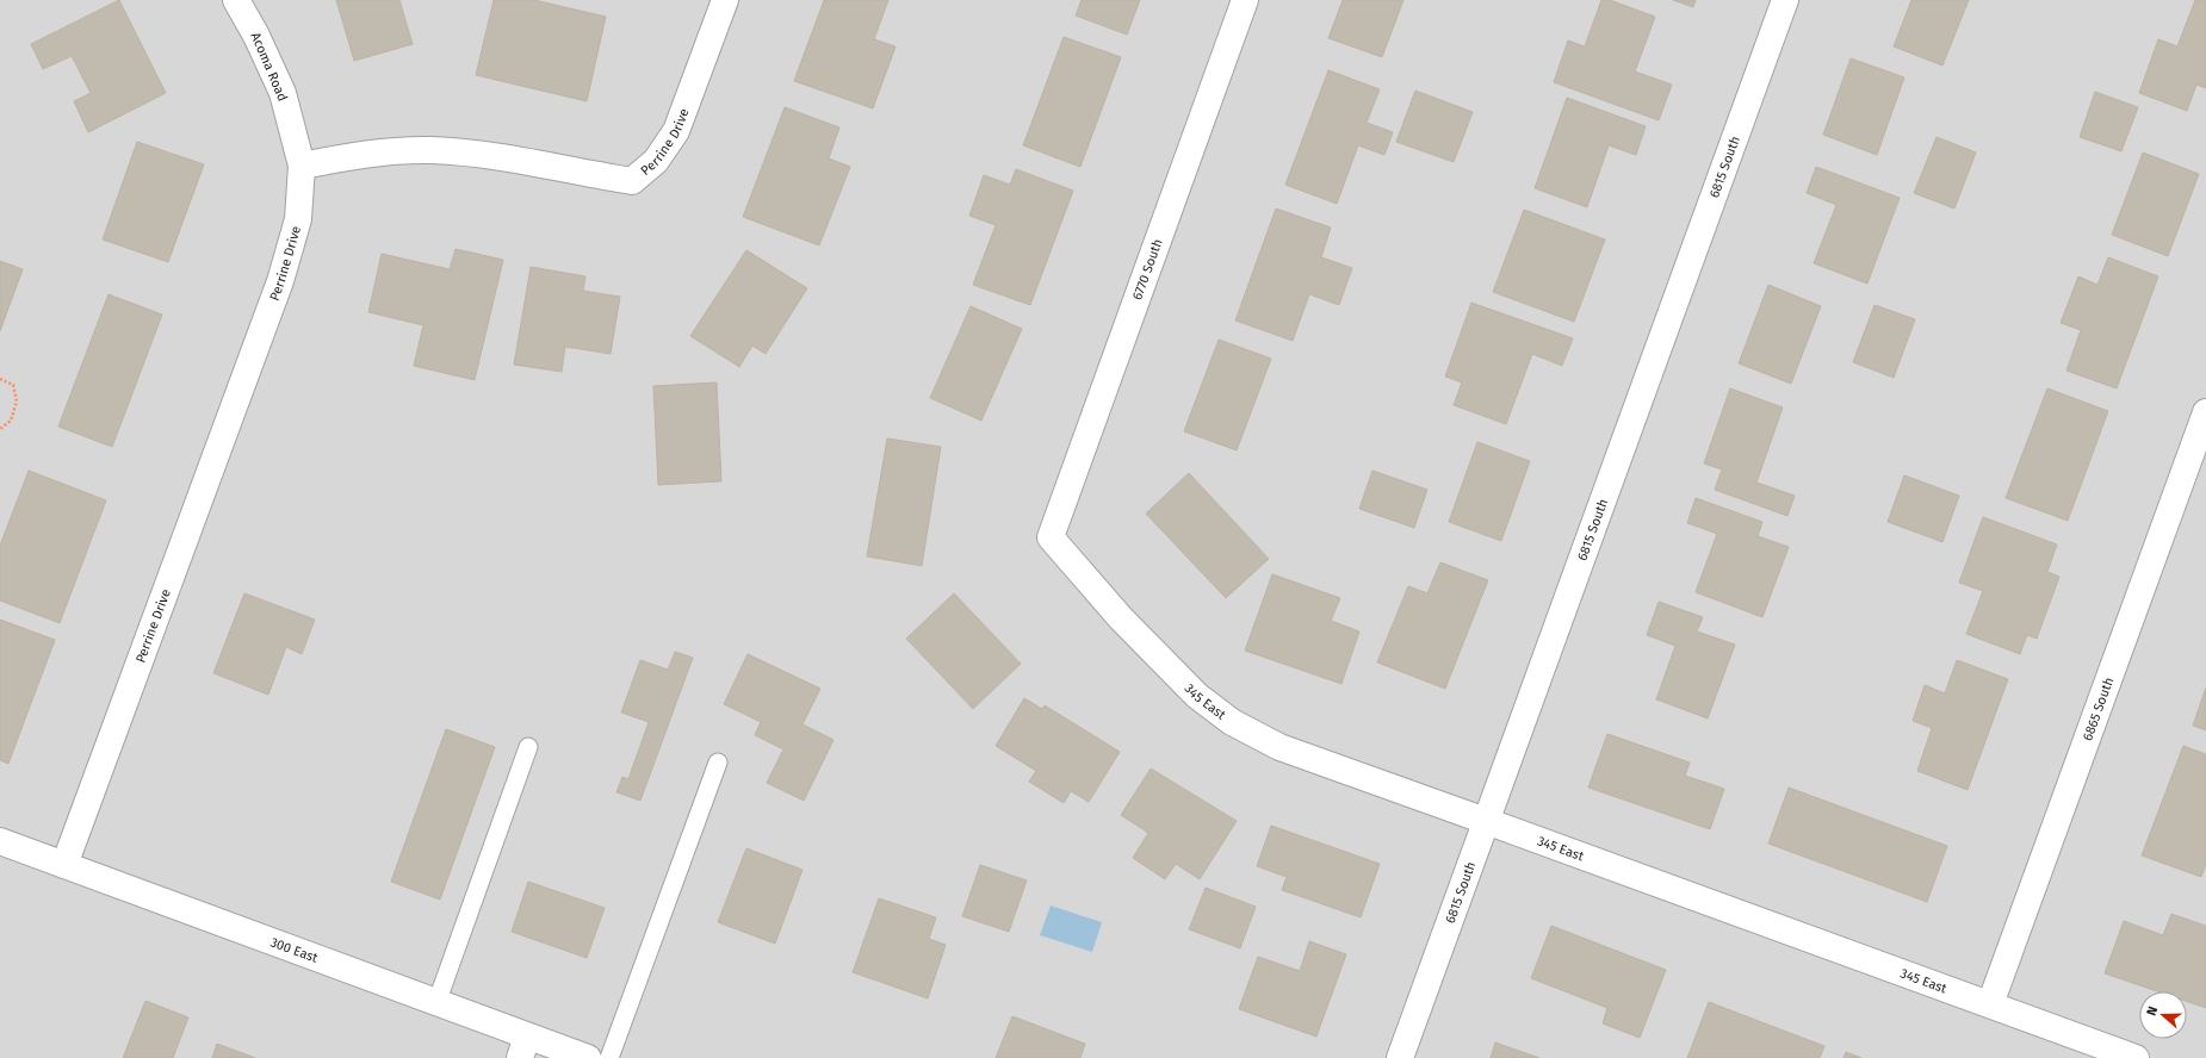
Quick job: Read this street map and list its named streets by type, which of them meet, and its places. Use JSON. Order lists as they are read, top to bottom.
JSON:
{
  "streets": {
    "street": [
      "Acoma Road",
      "Perrine Drive",
      "6815 South",
      "6770 South",
      "345 East",
      "6865 South",
      "300 East"
    ]
  },
  "crossings": [
    ["Acoma Road", "Perrine Drive"],
    ["Perrine Drive", "300 East"],
    ["6815 South", "345 East"],
    ["6770 South", "345 East"],
    ["345 East", "6865 South"]
  ],
  "north": "left"
}
